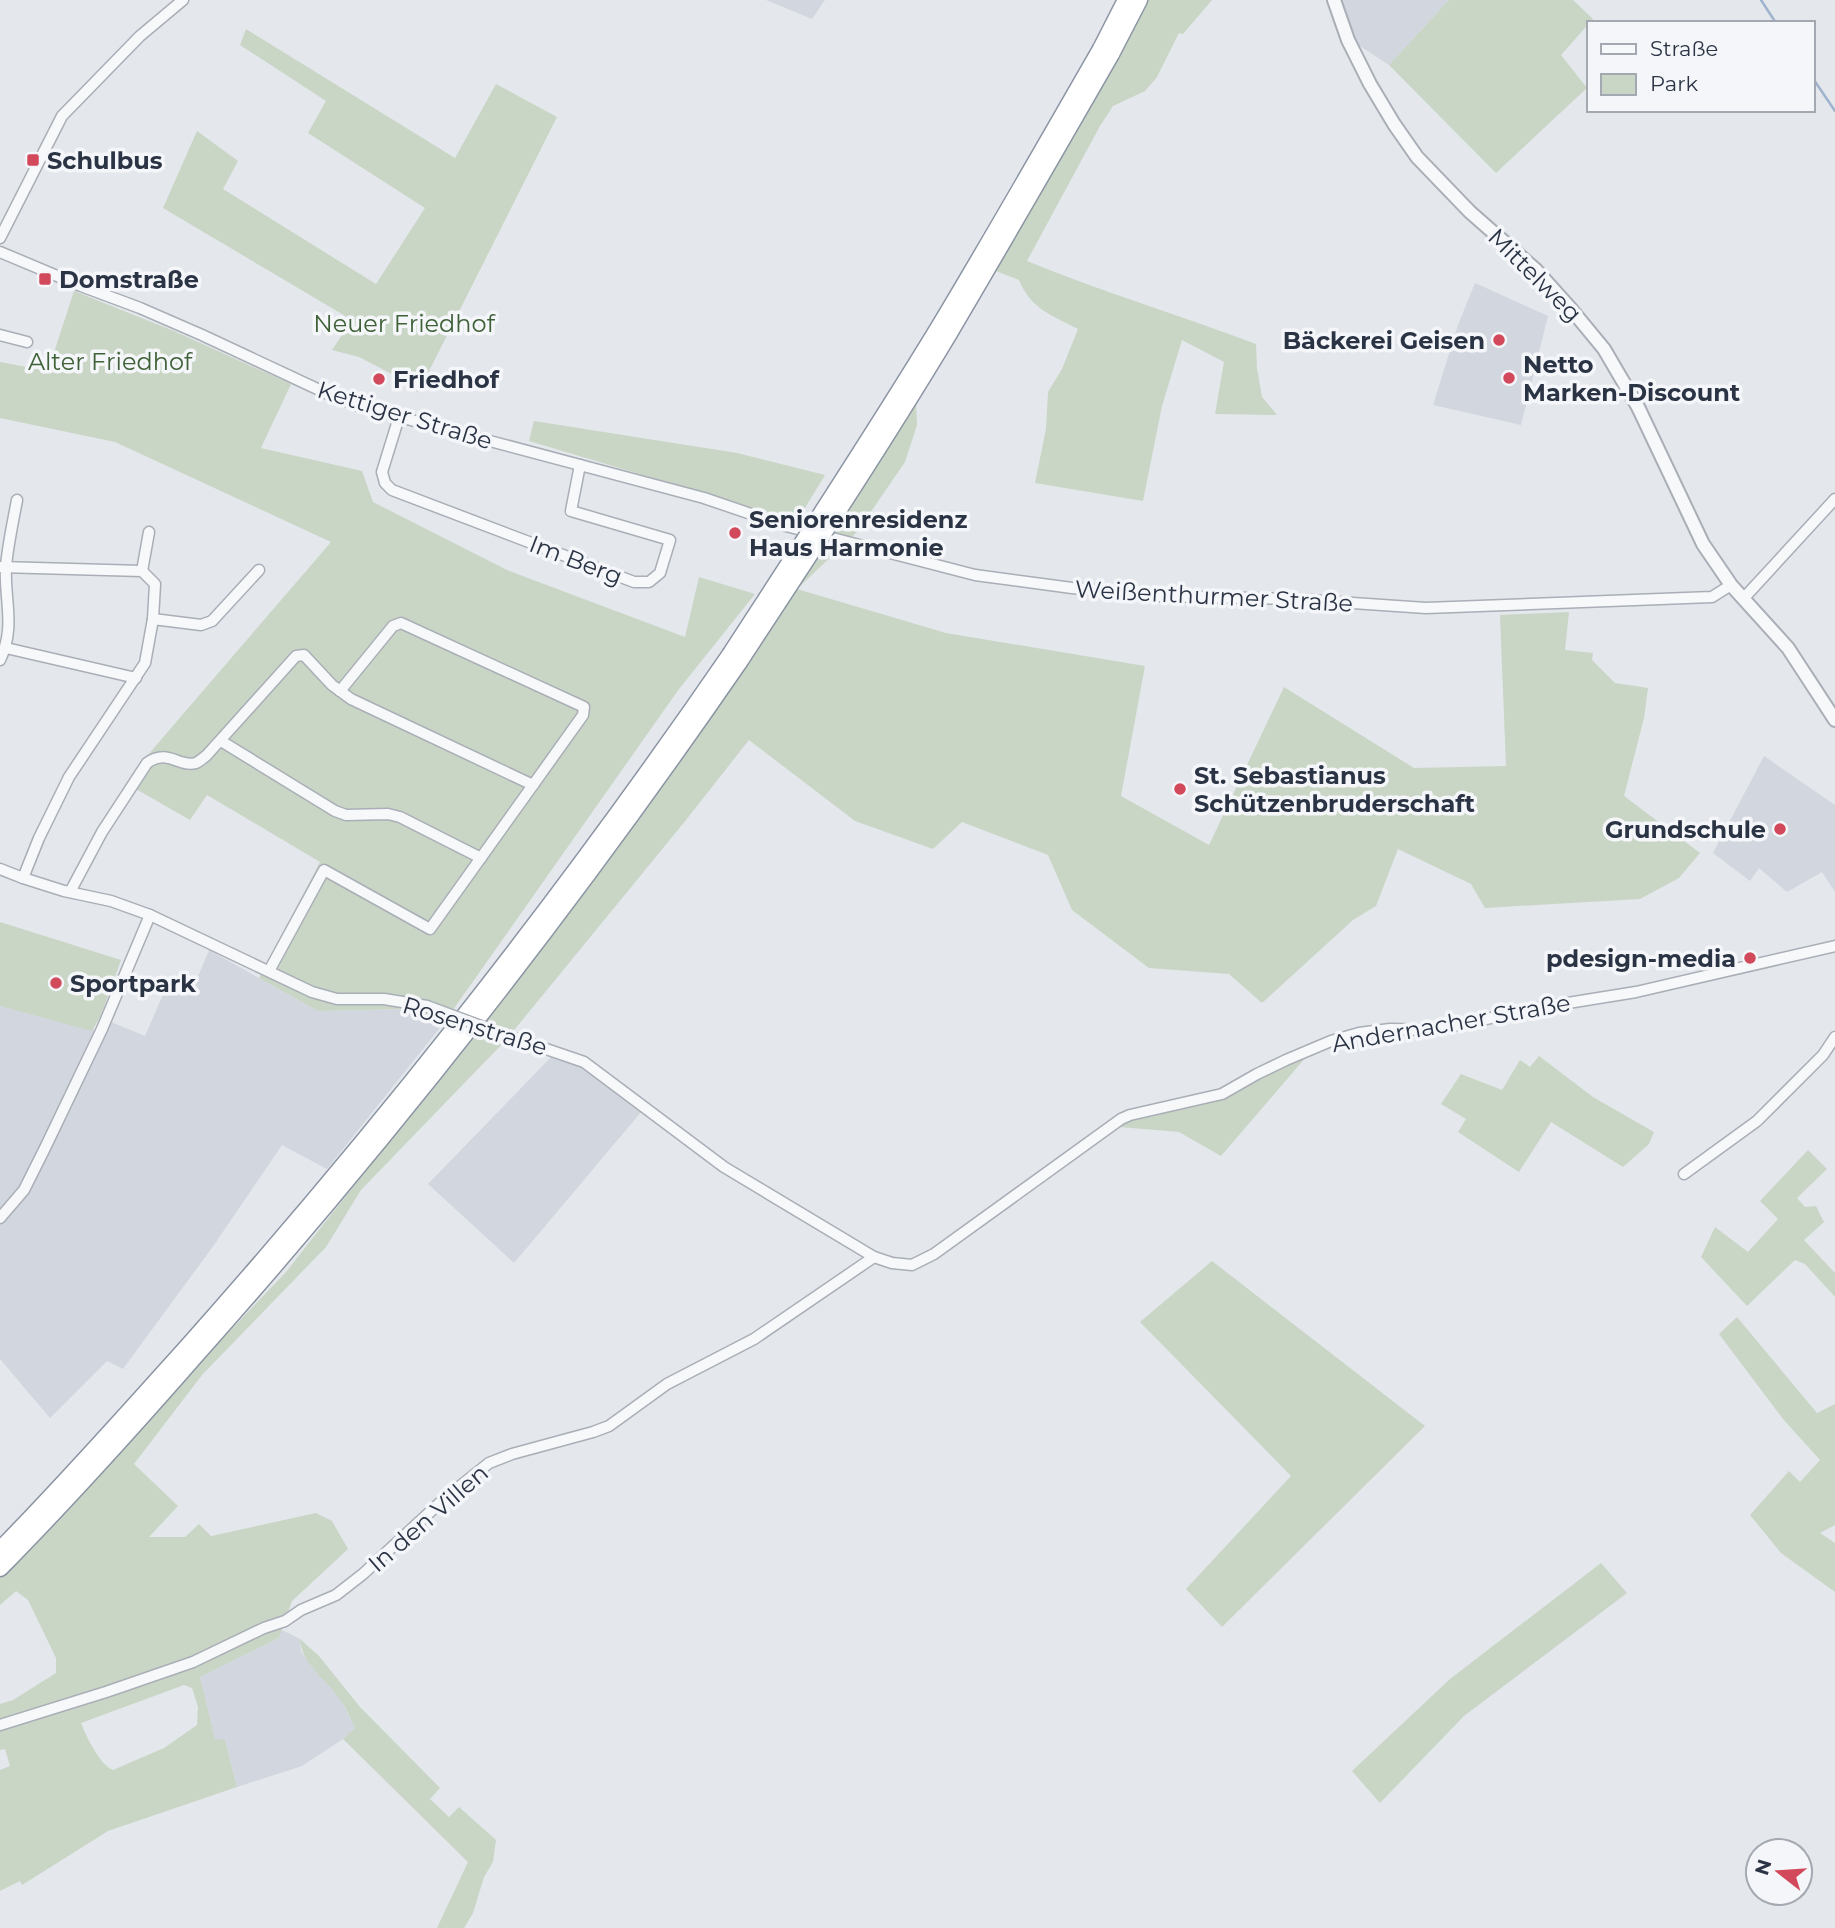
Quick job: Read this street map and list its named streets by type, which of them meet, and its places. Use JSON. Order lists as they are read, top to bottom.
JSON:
{
  "streets": {
    "street": [
      "Mittelweg",
      "Kettiger Straße",
      "Im Berg",
      "Weißenthurmer Straße",
      "Andernacher Straße",
      "Rosenstraße",
      "In den Villen"
    ]
  },
  "crossings": [
    ["Mittelweg", "Weißenthurmer Straße"],
    ["Kettiger Straße", "Im Berg"],
    ["Kettiger Straße", "Weißenthurmer Straße"],
    ["Andernacher Straße", "Rosenstraße"],
    ["Rosenstraße", "In den Villen"]
  ],
  "parks": ["Neuer Friedhof", "Alter Friedhof"],
  "places": {
    "transit": ["Schulbus", "Domstraße"],
    "other": [
      "Bäckerei Geisen",
      "Netto Marken-Discount",
      "Friedhof",
      "Seniorenresidenz Haus Harmonie",
      "St. Sebastianus Schützenbruderschaft",
      "Grundschule",
      "pdesign-media",
      "Sportpark"
    ]
  },
  "legend": ["Straße", "Park"],
  "north": "left"
}
